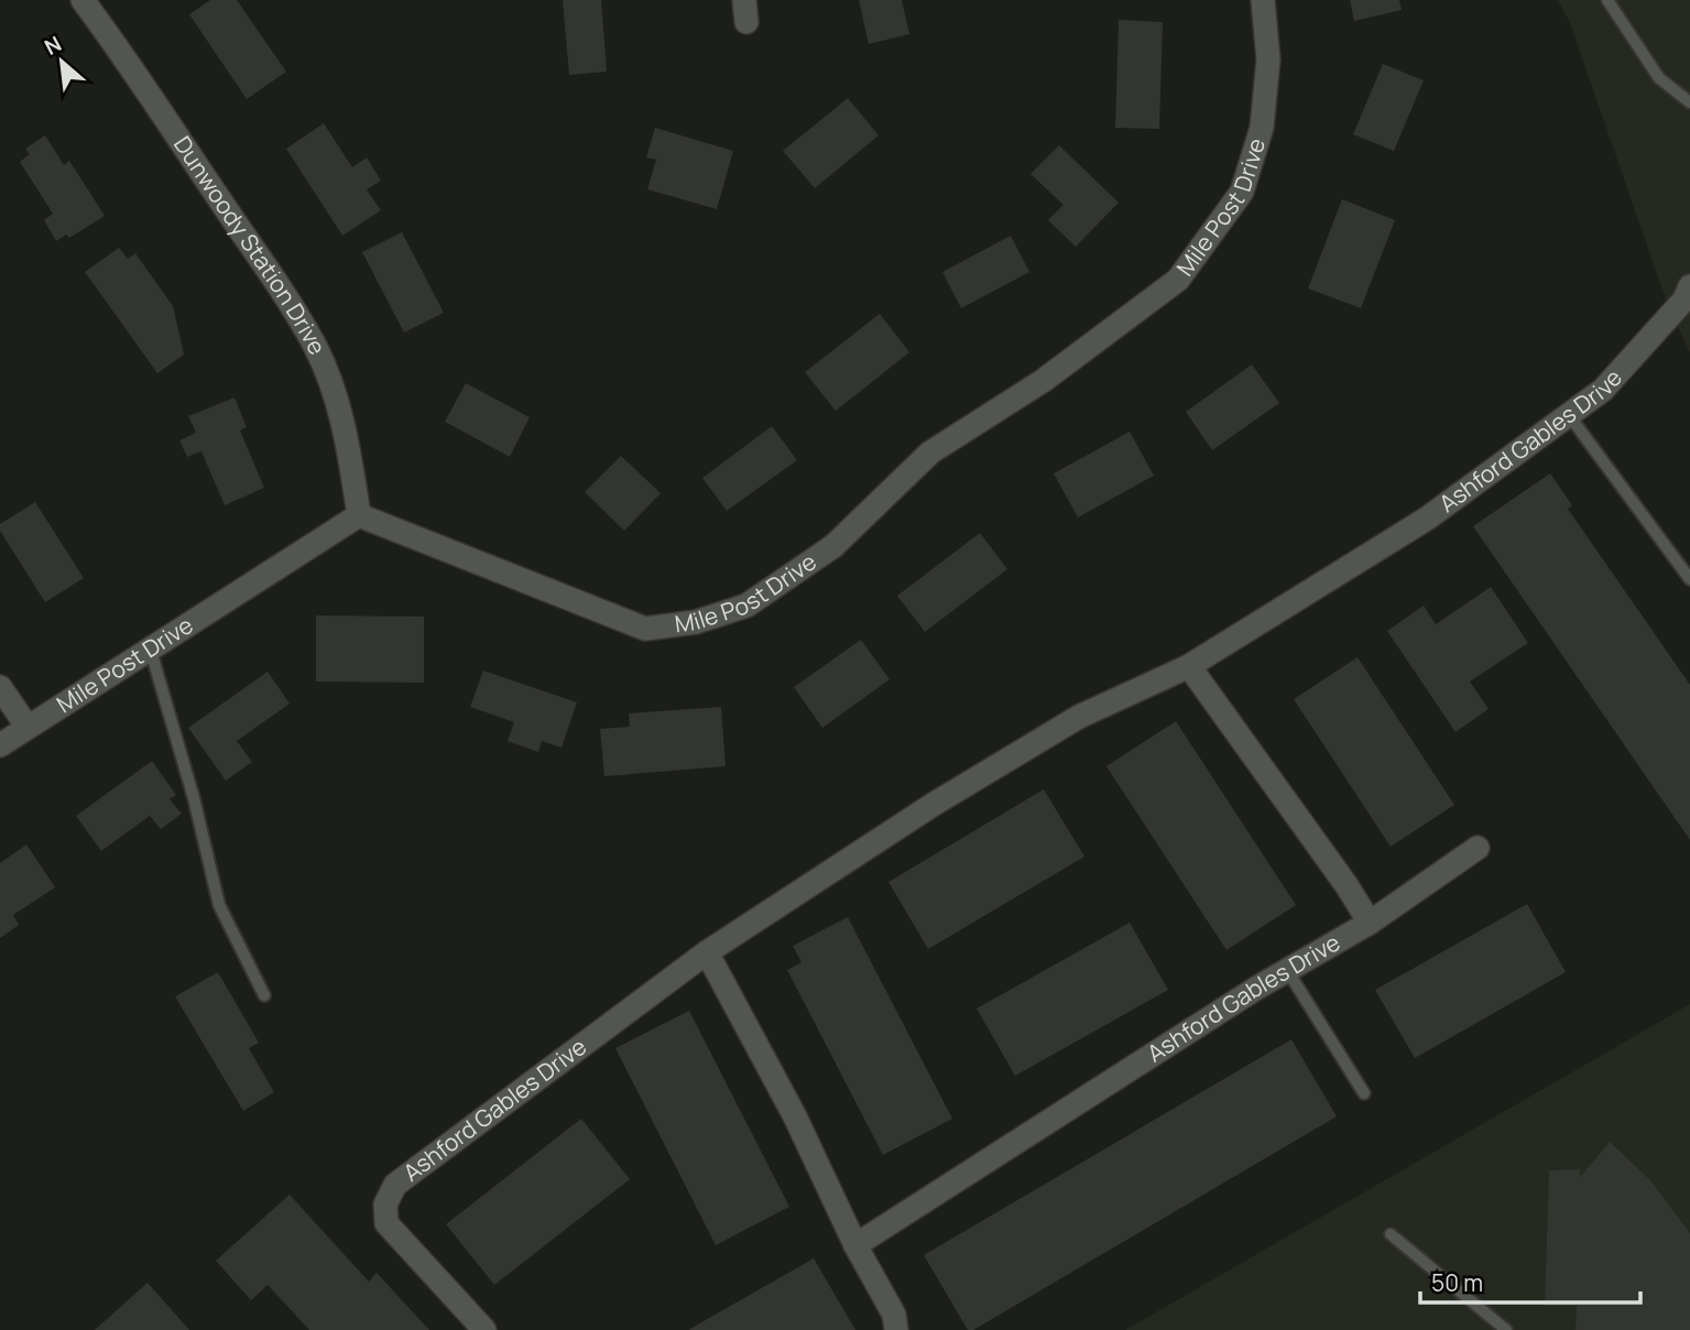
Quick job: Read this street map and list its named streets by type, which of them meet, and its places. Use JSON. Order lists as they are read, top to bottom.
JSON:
{
  "streets": {
    "street": ["Mile Post Drive", "Dunwoody Station Drive", "Ashford Gables Drive"]
  },
  "crossings": [
    ["Mile Post Drive", "Dunwoody Station Drive"]
  ],
  "scale_bar": "50 m",
  "north": "top left"
}
